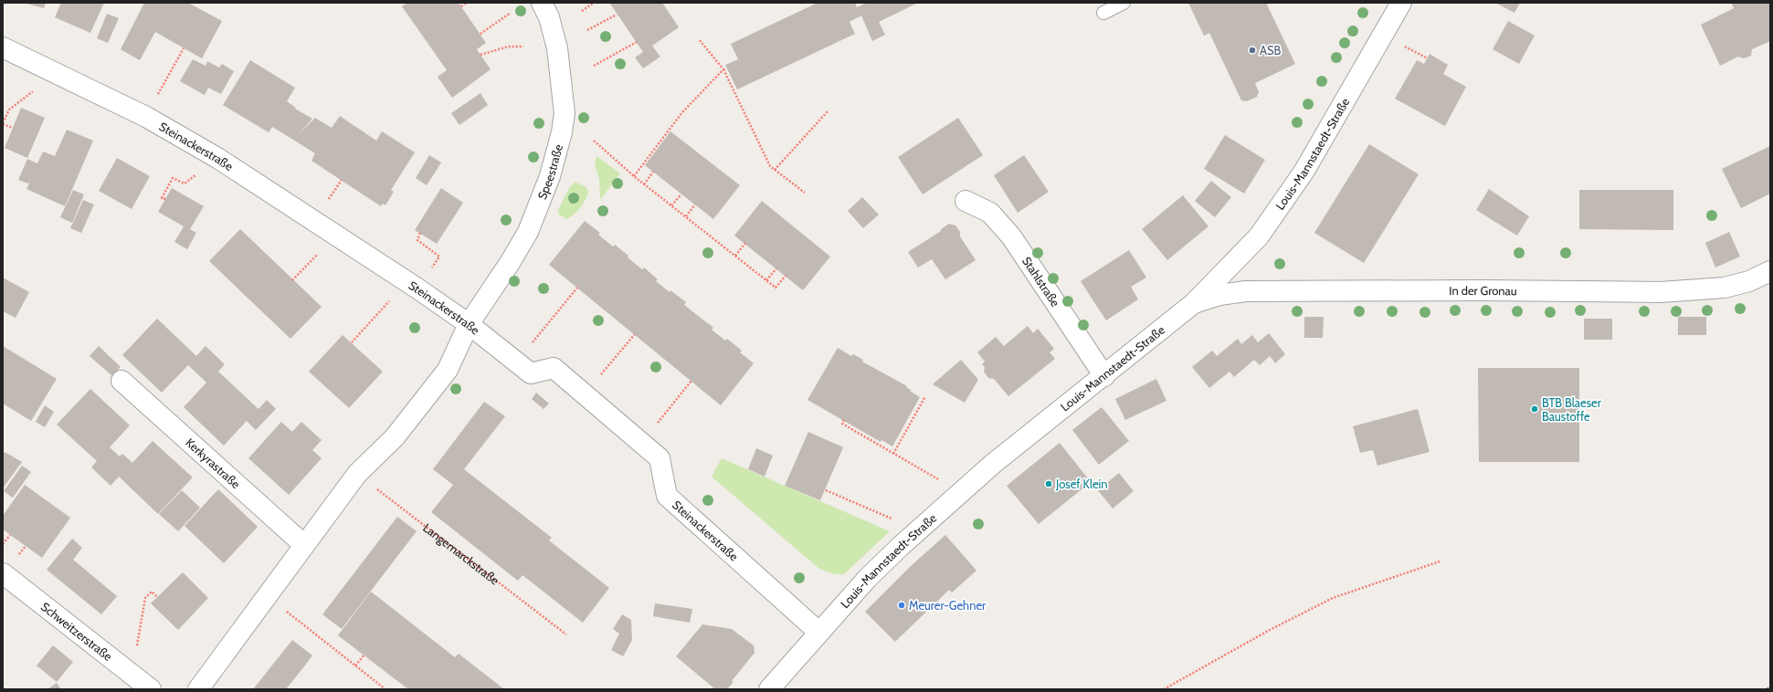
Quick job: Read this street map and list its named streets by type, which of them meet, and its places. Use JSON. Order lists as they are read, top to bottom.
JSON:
{
  "streets": {
    "street": [
      "Steinackerstraße",
      "Louis-Mannstaedt-Straße",
      "Speestraße",
      "Stahlstraße",
      "In der Gronau",
      "Kerkyrastraße",
      "Schweitzerstraße"
    ],
    "path": ["Langemarckstraße"]
  },
  "crossings": [
    ["Steinackerstraße", "Louis-Mannstaedt-Straße"],
    ["Steinackerstraße", "Speestraße"],
    ["Louis-Mannstaedt-Straße", "Stahlstraße"],
    ["Louis-Mannstaedt-Straße", "In der Gronau"]
  ],
  "places": [
    "ASB",
    "BTB Blaeser Baustoffe",
    "Josef Klein",
    "Meurer-Gehner"
  ]
}
